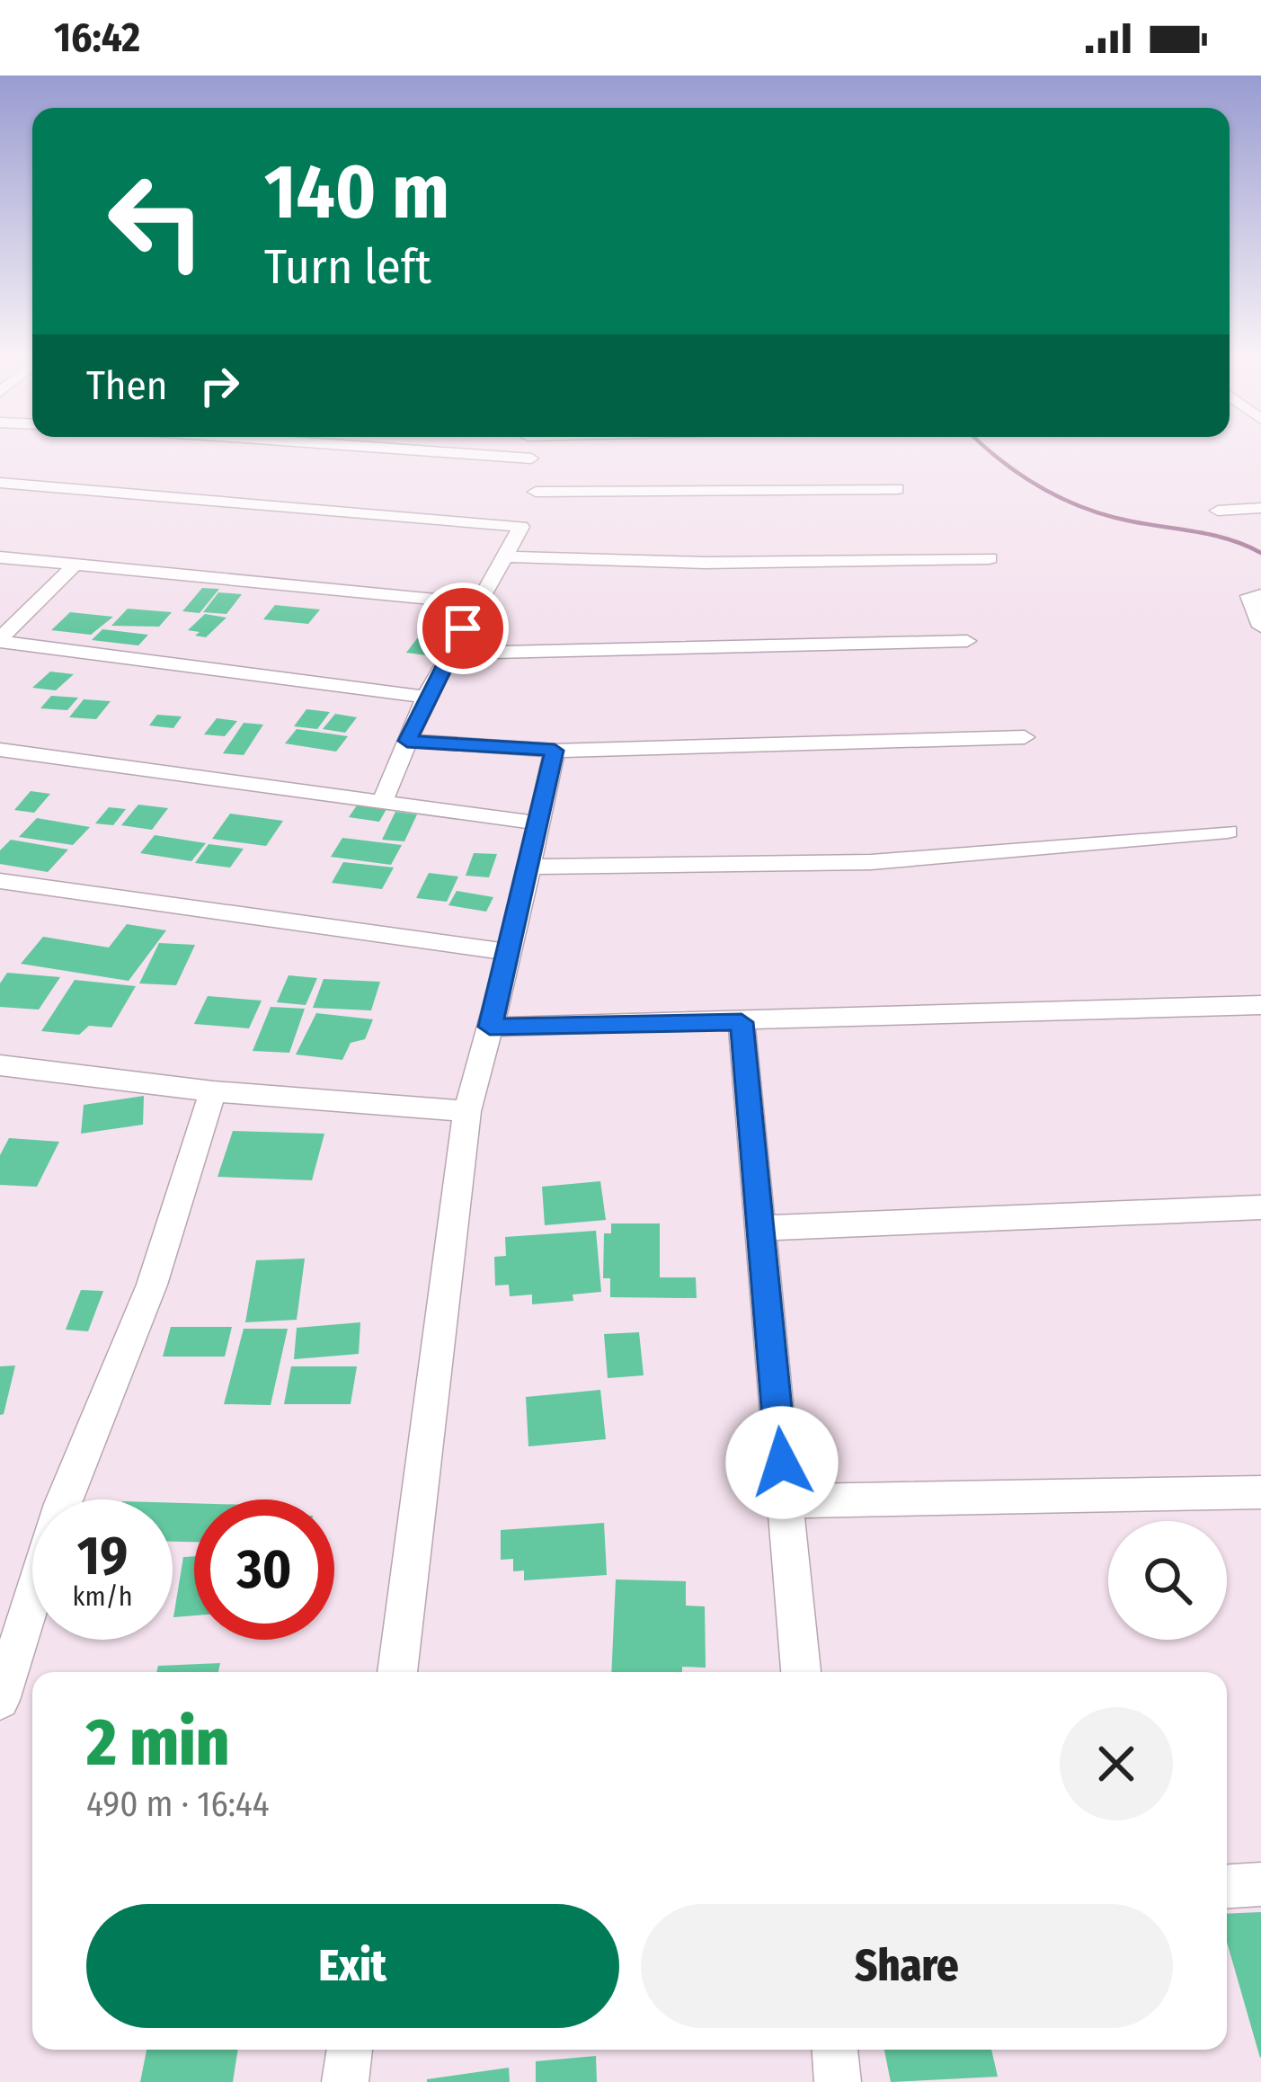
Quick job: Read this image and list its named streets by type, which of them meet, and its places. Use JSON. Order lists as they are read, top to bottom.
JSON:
{
  "page": {
    "status": "16:42",
    "turn": ["140 m", "Turn left"],
    "then": "Then",
    "speed": "19 km/h",
    "limit": "30",
    "heading": ["2 min", "490 m · 16:44"],
    "buttons": ["Exit", "Share"]
  }
}
